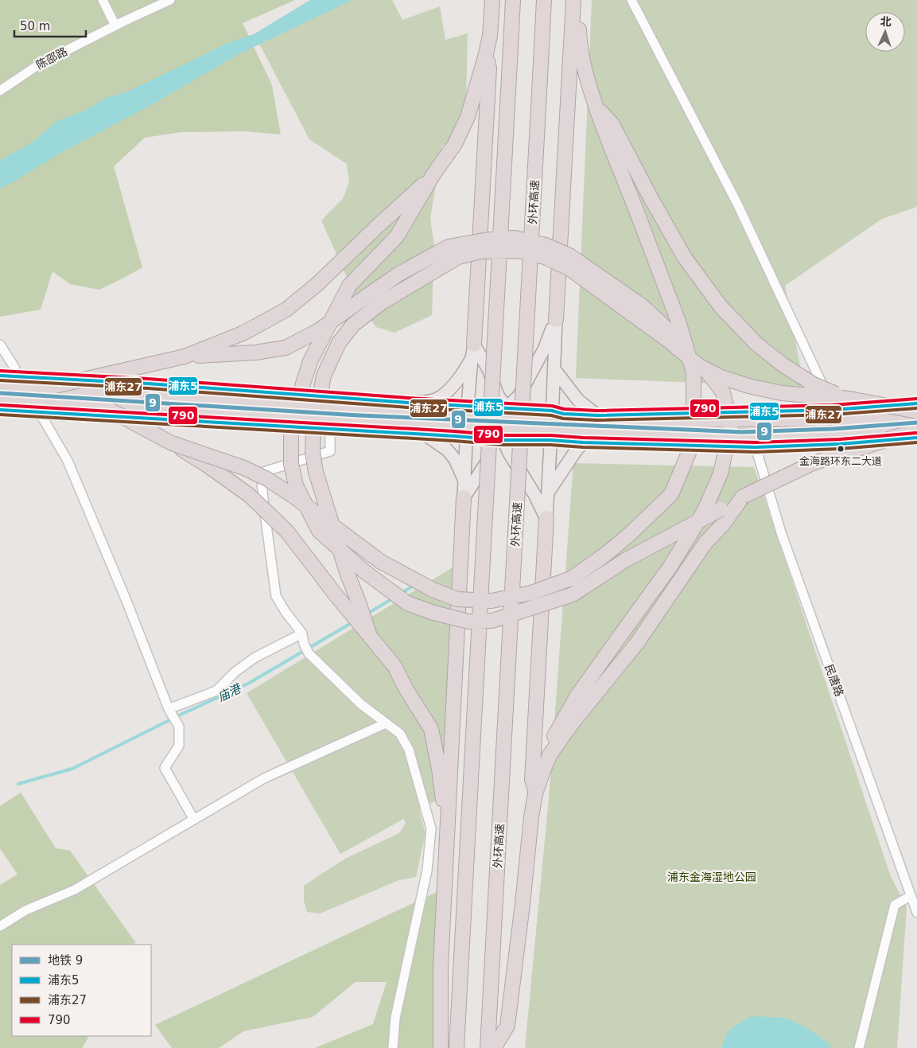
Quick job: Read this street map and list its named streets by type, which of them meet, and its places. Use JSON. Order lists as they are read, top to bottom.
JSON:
{
  "streets": {
    "highway": ["外环高速"],
    "street": ["陈邵路", "民唐路"]
  },
  "water": ["庙港"],
  "parks": ["浦东金海湿地公园"],
  "places": ["金海路环东二大道"],
  "lines": [
    "transit line 790",
    "transit line 浦东5",
    "transit line 浦东27",
    "metro line 9"
  ],
  "legend": [
    "地铁 9",
    "浦东5",
    "浦东27",
    "790"
  ],
  "scale_bar": "50 m",
  "north": "top"
}
